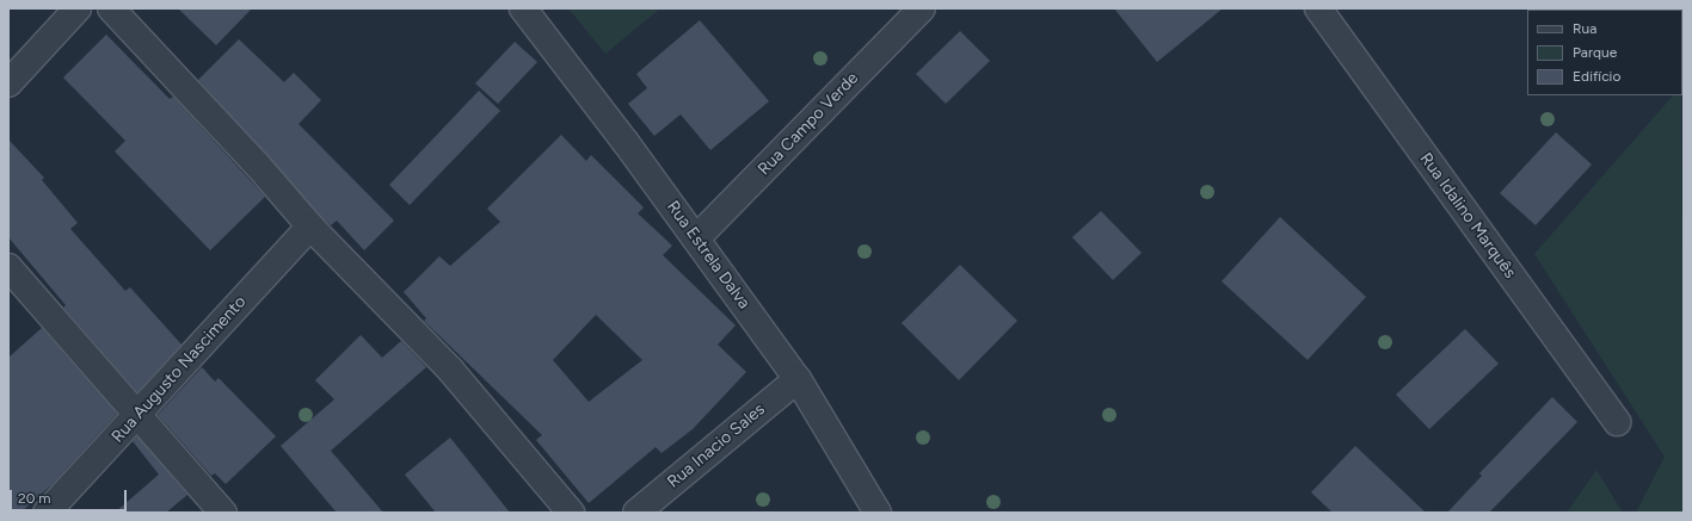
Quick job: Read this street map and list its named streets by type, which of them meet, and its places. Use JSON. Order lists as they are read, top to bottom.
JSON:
{
  "streets": {
    "street": [
      "Rua Campo Verde",
      "Rua Idalino Marquês",
      "Rua Estrela Dalva",
      "Rua Augusto Nascimento",
      "Rua Inacio Sales"
    ]
  },
  "crossings": [
    ["Rua Campo Verde", "Rua Estrela Dalva"],
    ["Rua Estrela Dalva", "Rua Inacio Sales"]
  ],
  "legend": ["Rua", "Parque", "Edifício"],
  "scale_bar": "20 m"
}
